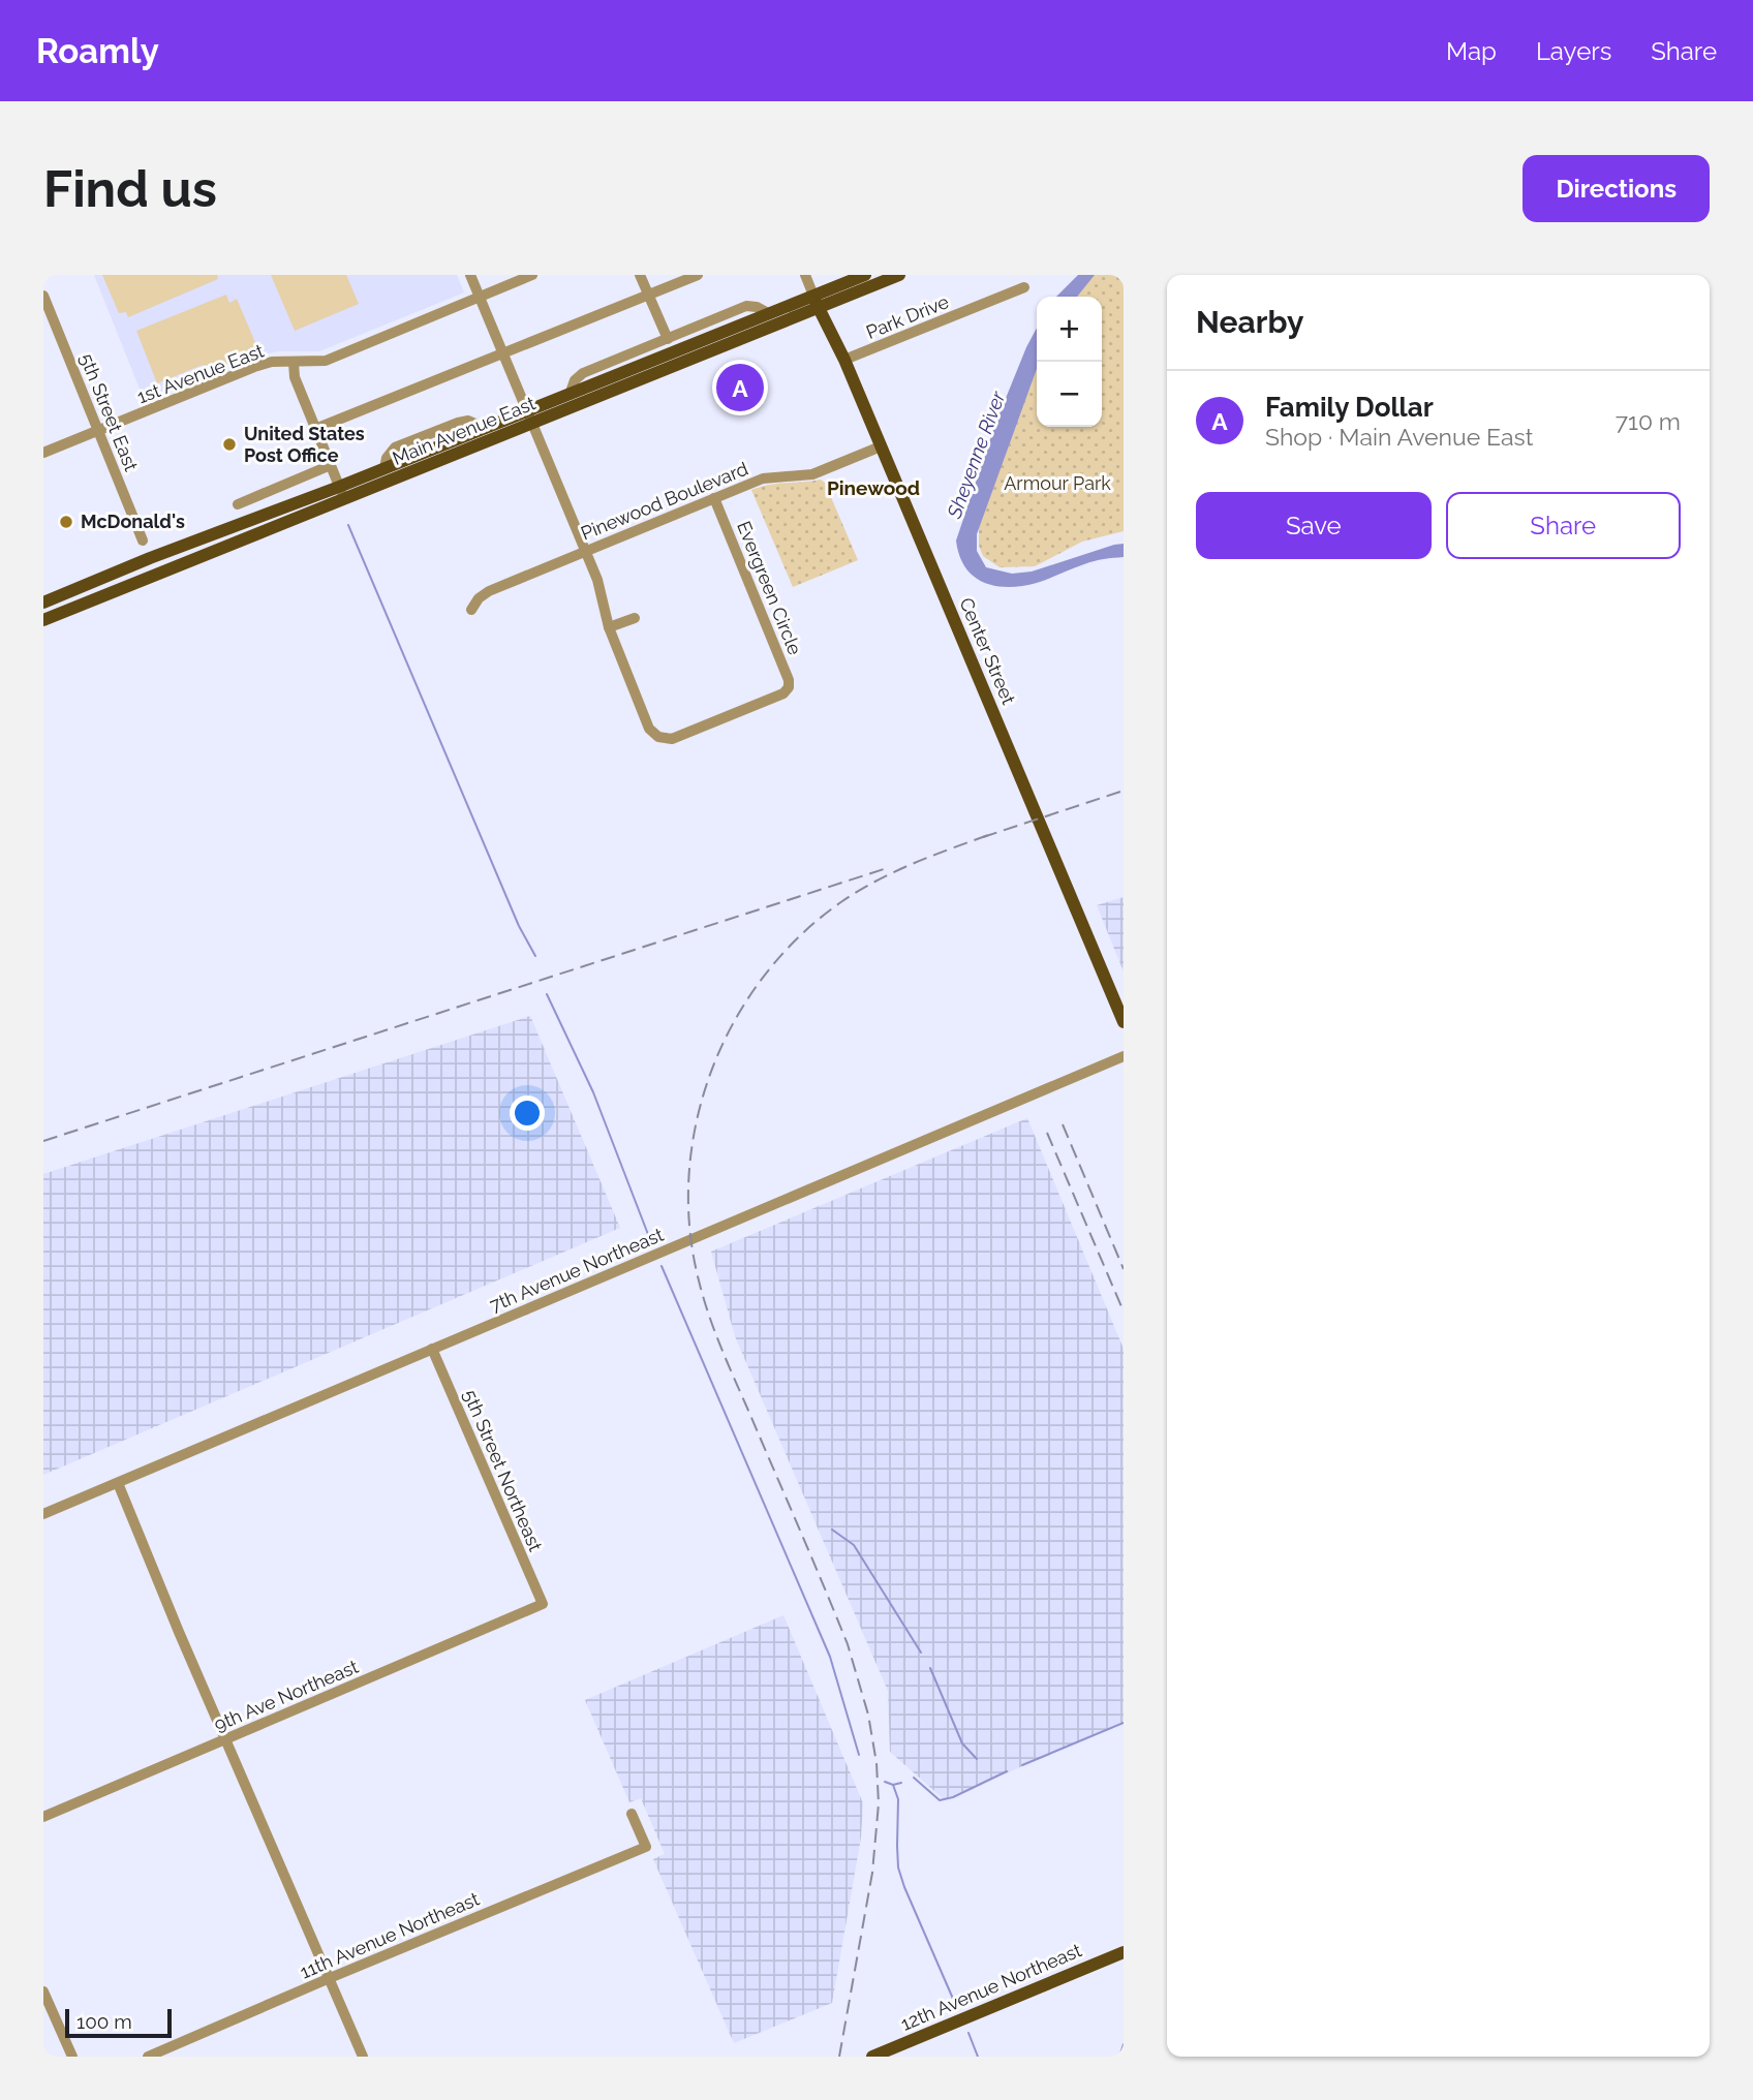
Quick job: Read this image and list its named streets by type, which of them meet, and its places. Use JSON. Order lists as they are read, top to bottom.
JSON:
{
  "streets": {
    "main road": ["Main Avenue East", "Center Street", "12th Avenue Northeast"],
    "street": [
      "Park Drive",
      "1st Avenue East",
      "5th Street East",
      "Pinewood Boulevard",
      "Evergreen Circle",
      "7th Avenue Northeast",
      "5th Street Northeast",
      "9th Ave Northeast",
      "11th Avenue Northeast"
    ]
  },
  "crossings": [
    ["Park Drive", "Center Street"],
    ["1st Avenue East", "5th Street East"],
    ["1st Avenue East", "Evergreen Circle"],
    ["Main Avenue East", "Evergreen Circle"],
    ["Main Avenue East", "Center Street"],
    ["Pinewood Boulevard", "Evergreen Circle"],
    ["Pinewood Boulevard", "Center Street"],
    ["7th Avenue Northeast", "5th Street Northeast"],
    ["5th Street Northeast", "9th Ave Northeast"]
  ],
  "districts": ["Pinewood"],
  "water": ["Sheyenne River"],
  "parks": ["Armour Park"],
  "places": ["United States Post Office", "McDonald's"],
  "scale_bar": "100 m",
  "page": {
    "header": "Roamly",
    "nav": ["Map", "Layers", "Share"],
    "buttons": [
      "Directions",
      ["Save", "Share"]
    ],
    "title": "Find us",
    "heading": "Nearby",
    "map_buttons": ["+", "−"],
    "pins": "A",
    "list": [
      {
        "mark": "A",
        "name": "Family Dollar",
        "note": "Shop · Main Avenue East",
        "value": "710 m"
      }
    ],
    "scale": "100 m"
  }
}
